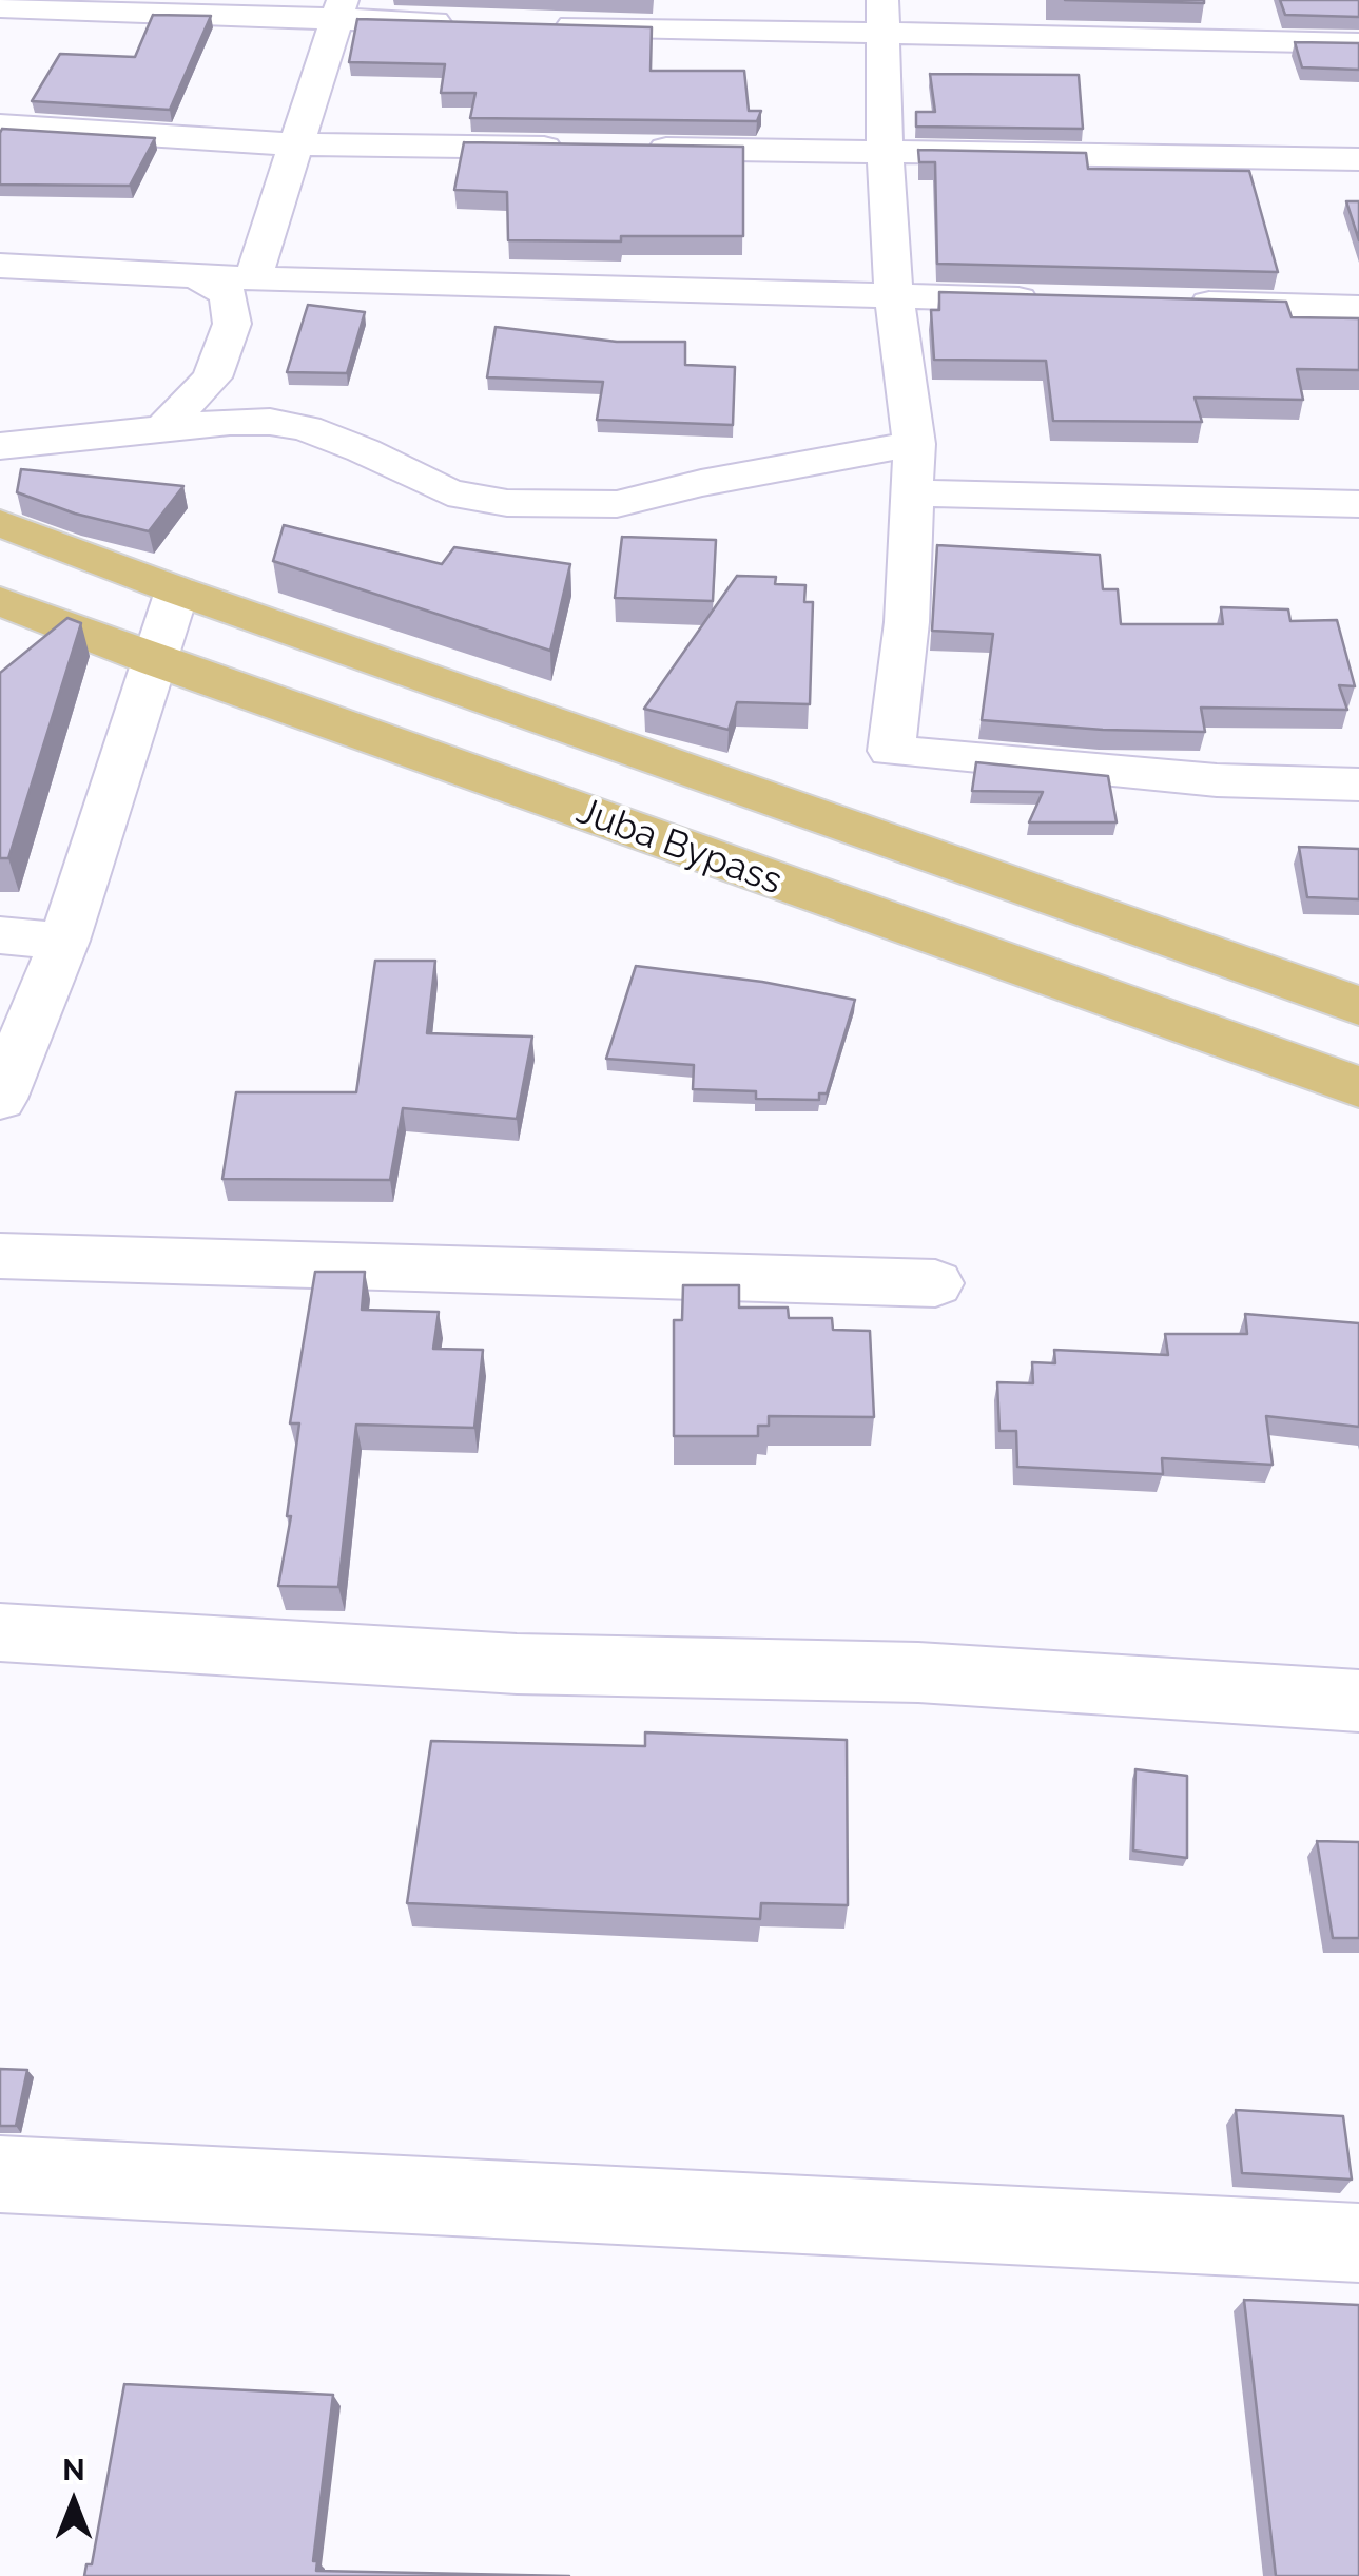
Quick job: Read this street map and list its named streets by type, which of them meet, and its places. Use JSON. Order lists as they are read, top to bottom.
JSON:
{
  "streets": {
    "main road": ["Juba Bypass"]
  },
  "north": "top"
}
